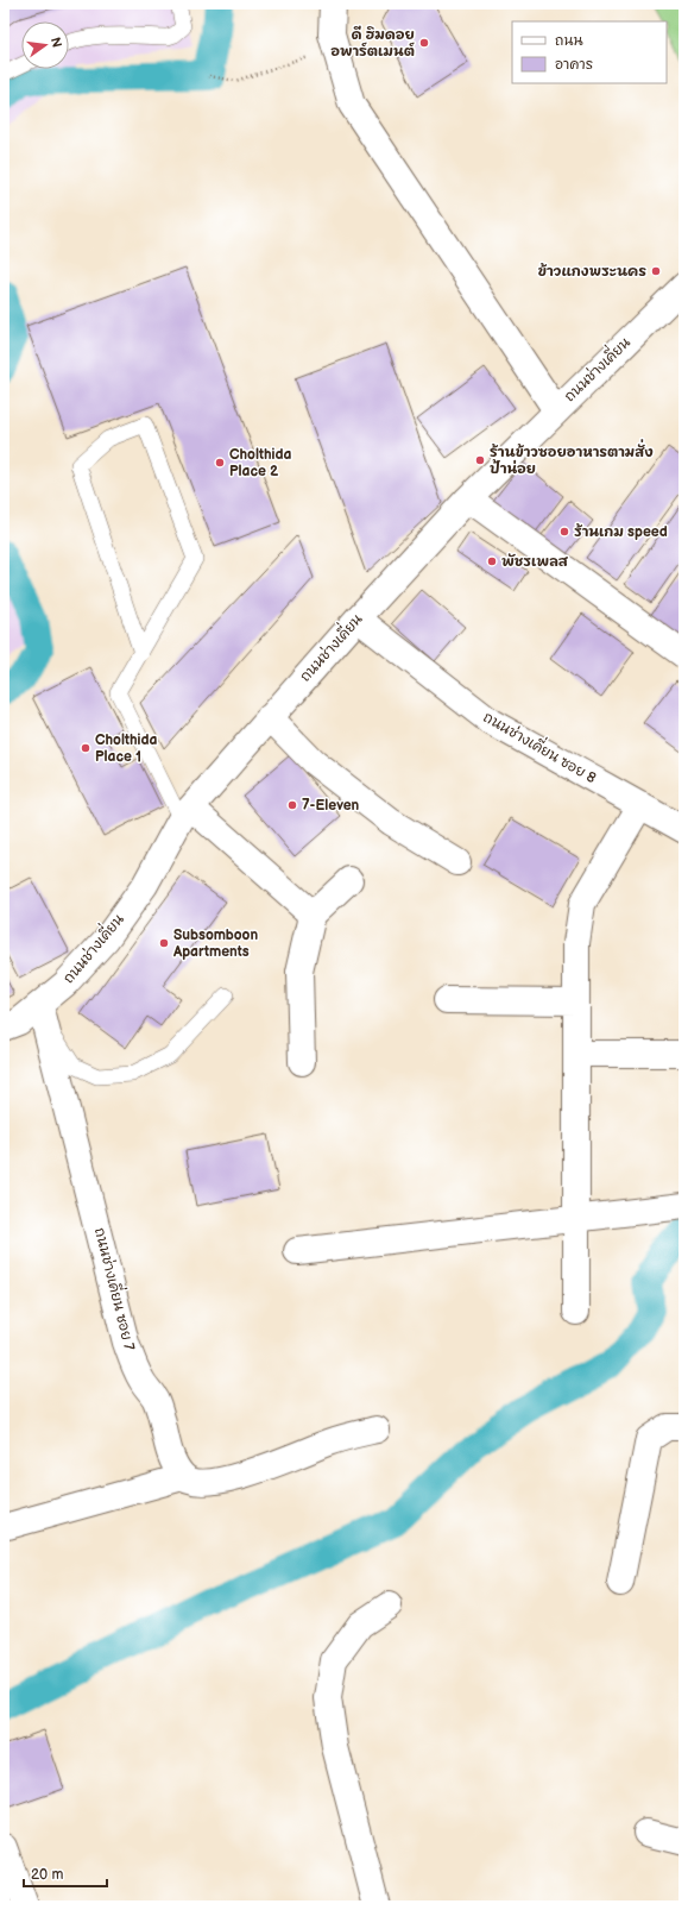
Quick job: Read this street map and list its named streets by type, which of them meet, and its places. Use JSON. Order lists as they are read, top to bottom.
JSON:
{
  "streets": {
    "street": ["ถนนช่างเคี่ยน", "ถนนช่างเคี่ยน ซอย 8", "ถนนช่างเคี่ยน ซอย 7"]
  },
  "crossings": [
    ["ถนนช่างเคี่ยน", "ถนนช่างเคี่ยน ซอย 8"],
    ["ถนนช่างเคี่ยน", "ถนนช่างเคี่ยน ซอย 7"]
  ],
  "places": [
    "ดี ฮิมดอย อพาร์ตเมนต์",
    "ข้าวแกงพระนคร",
    "ร้านข้าวซอยอาหารตามสั่ง ป้าน่อย",
    "Cholthida Place 2",
    "ร้านเกม speed",
    "พัชรเพลส",
    "Cholthida Place 1",
    "7-Eleven",
    "Subsomboon Apartments"
  ],
  "legend": ["ถนน", "อาคาร"],
  "scale_bar": "20 m",
  "north": "right"
}
